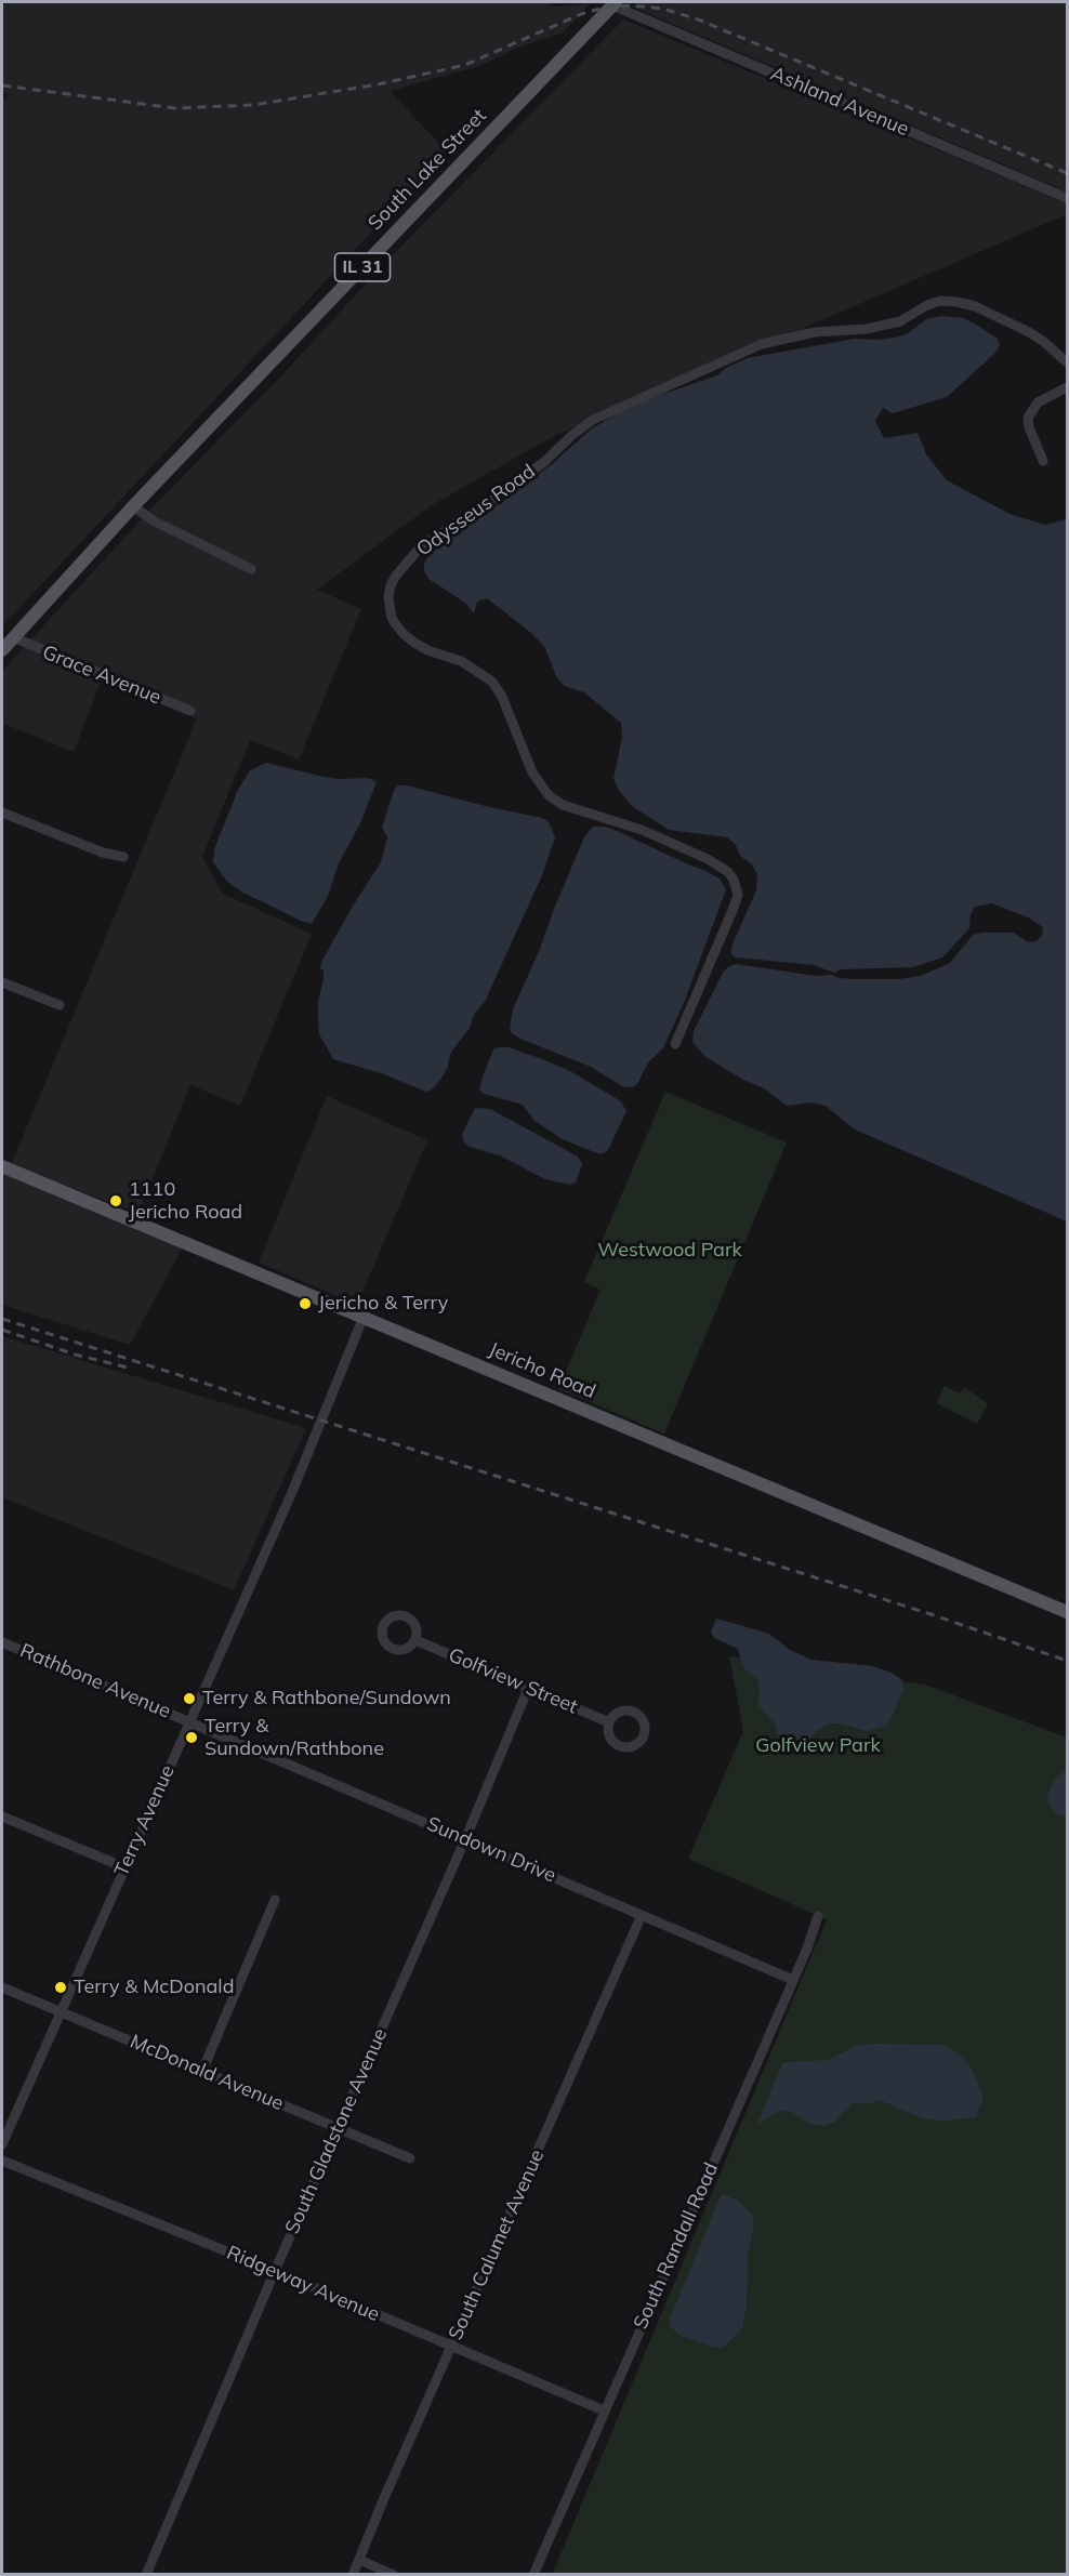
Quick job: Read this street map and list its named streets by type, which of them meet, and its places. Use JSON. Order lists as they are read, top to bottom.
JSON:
{
  "streets": {
    "main road": ["South Lake Street", "IL 31", "Jericho Road"],
    "street": [
      "Ashland Avenue",
      "Odysseus Road",
      "Grace Avenue",
      "Rathbone Avenue",
      "Golfview Street",
      "Terry Avenue",
      "Sundown Drive",
      "McDonald Avenue",
      "South Gladstone Avenue",
      "South Calumet Avenue",
      "South Randall Road",
      "Ridgeway Avenue"
    ]
  },
  "crossings": [
    ["Ashland Avenue", "South Lake Street"],
    ["South Lake Street", "IL 31"],
    ["IL 31", "Grace Avenue"],
    ["Jericho Road", "Terry Avenue"],
    ["Rathbone Avenue", "Terry Avenue"],
    ["Rathbone Avenue", "Sundown Drive"],
    ["Golfview Street", "South Gladstone Avenue"],
    ["Terry Avenue", "Sundown Drive"],
    ["Terry Avenue", "McDonald Avenue"],
    ["Sundown Drive", "South Gladstone Avenue"],
    ["Sundown Drive", "South Calumet Avenue"],
    ["Sundown Drive", "South Randall Road"],
    ["McDonald Avenue", "South Gladstone Avenue"],
    ["South Gladstone Avenue", "Ridgeway Avenue"],
    ["South Calumet Avenue", "Ridgeway Avenue"],
    ["South Randall Road", "Ridgeway Avenue"]
  ],
  "parks": ["Westwood Park", "Golfview Park"],
  "places": [
    "1110 Jericho Road",
    "Jericho & Terry",
    "Terry & Rathbone/Sundown",
    "Terry & Sundown/Rathbone",
    "Terry & McDonald"
  ]
}
